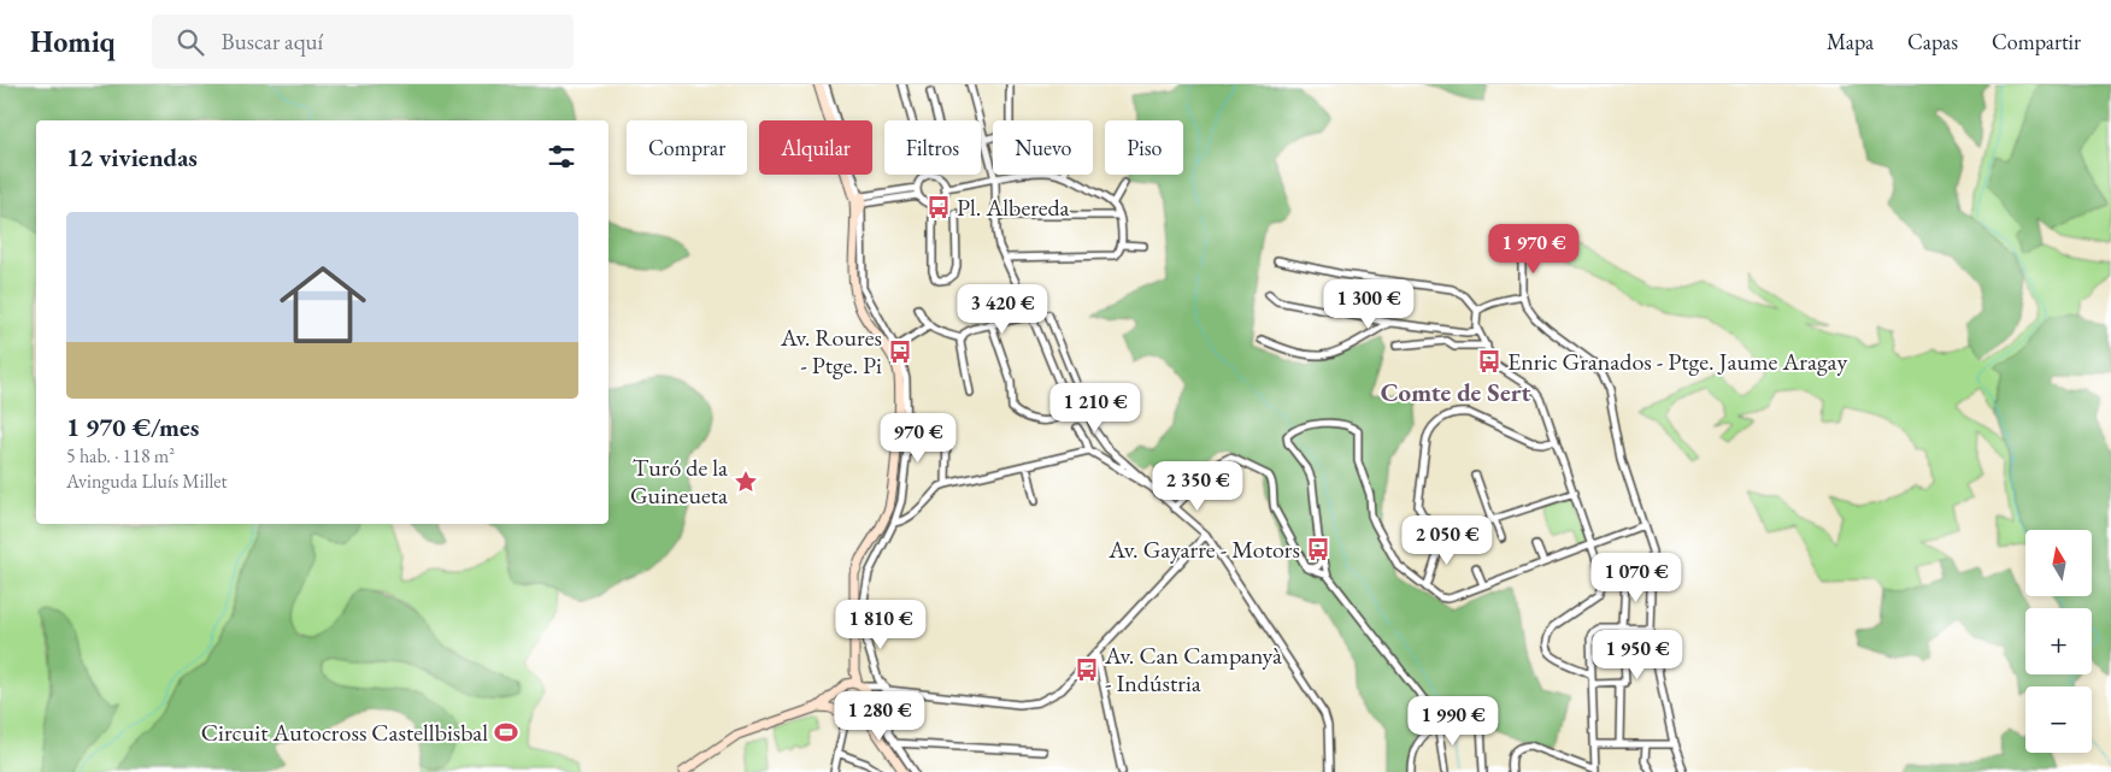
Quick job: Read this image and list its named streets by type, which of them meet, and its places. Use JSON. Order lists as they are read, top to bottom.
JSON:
{
  "districts": ["Comte de Sert"],
  "places": {
    "bus stop": [
      "Pl. Albereda",
      "Av. Roures - Ptge. Pi",
      "Enric Granados - Ptge. Jaume Aragay",
      "Av. Gayarre - Motors",
      "Av. Can Campanyà - Indústria"
    ],
    "place": ["Turó de la Guineueta"],
    "sports": ["Circuit Autocross Castellbisbal"]
  },
  "north": "top",
  "page": {
    "header": "Homiq",
    "search": "Buscar aquí",
    "nav": ["Mapa", "Capas", "Compartir"],
    "chip": [
      "Comprar",
      "Alquilar",
      "Filtros",
      "Nuevo",
      "Piso"
    ],
    "heading": "12 viviendas",
    "list": [
      {
        "name": "1 970 €/mes",
        "note": "5 hab. · 118 m² · Avinguda Lluís Millet"
      }
    ],
    "price": [
      "1 970 €",
      "1 300 €",
      "3 420 €",
      "1 210 €",
      "970 €",
      "2 350 €",
      "2 050 €",
      "1 070 €",
      "1 810 €",
      "1 950 €",
      "1 280 €",
      "1 990 €"
    ],
    "map_buttons": ["+", "−"]
  }
}
